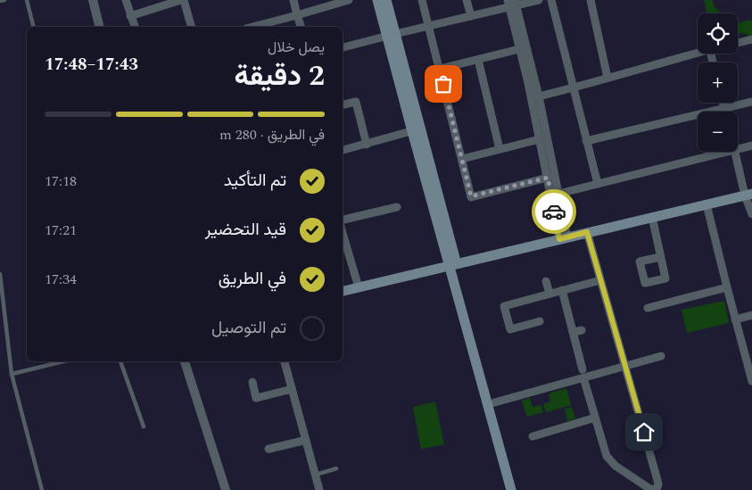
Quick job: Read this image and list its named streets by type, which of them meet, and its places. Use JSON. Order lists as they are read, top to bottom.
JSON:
{
  "page": {
    "map_buttons": ["+", "−"],
    "heading": ["2 دقيقة", "يصل خلال", "17:43–17:48"],
    "bar": "في الطريق · 280 m",
    "list": [
      ["تم التأكيد", "17:18"],
      ["قيد التحضير", "17:21"],
      ["في الطريق", "17:34"],
      "تم التوصيل"
    ]
  }
}
